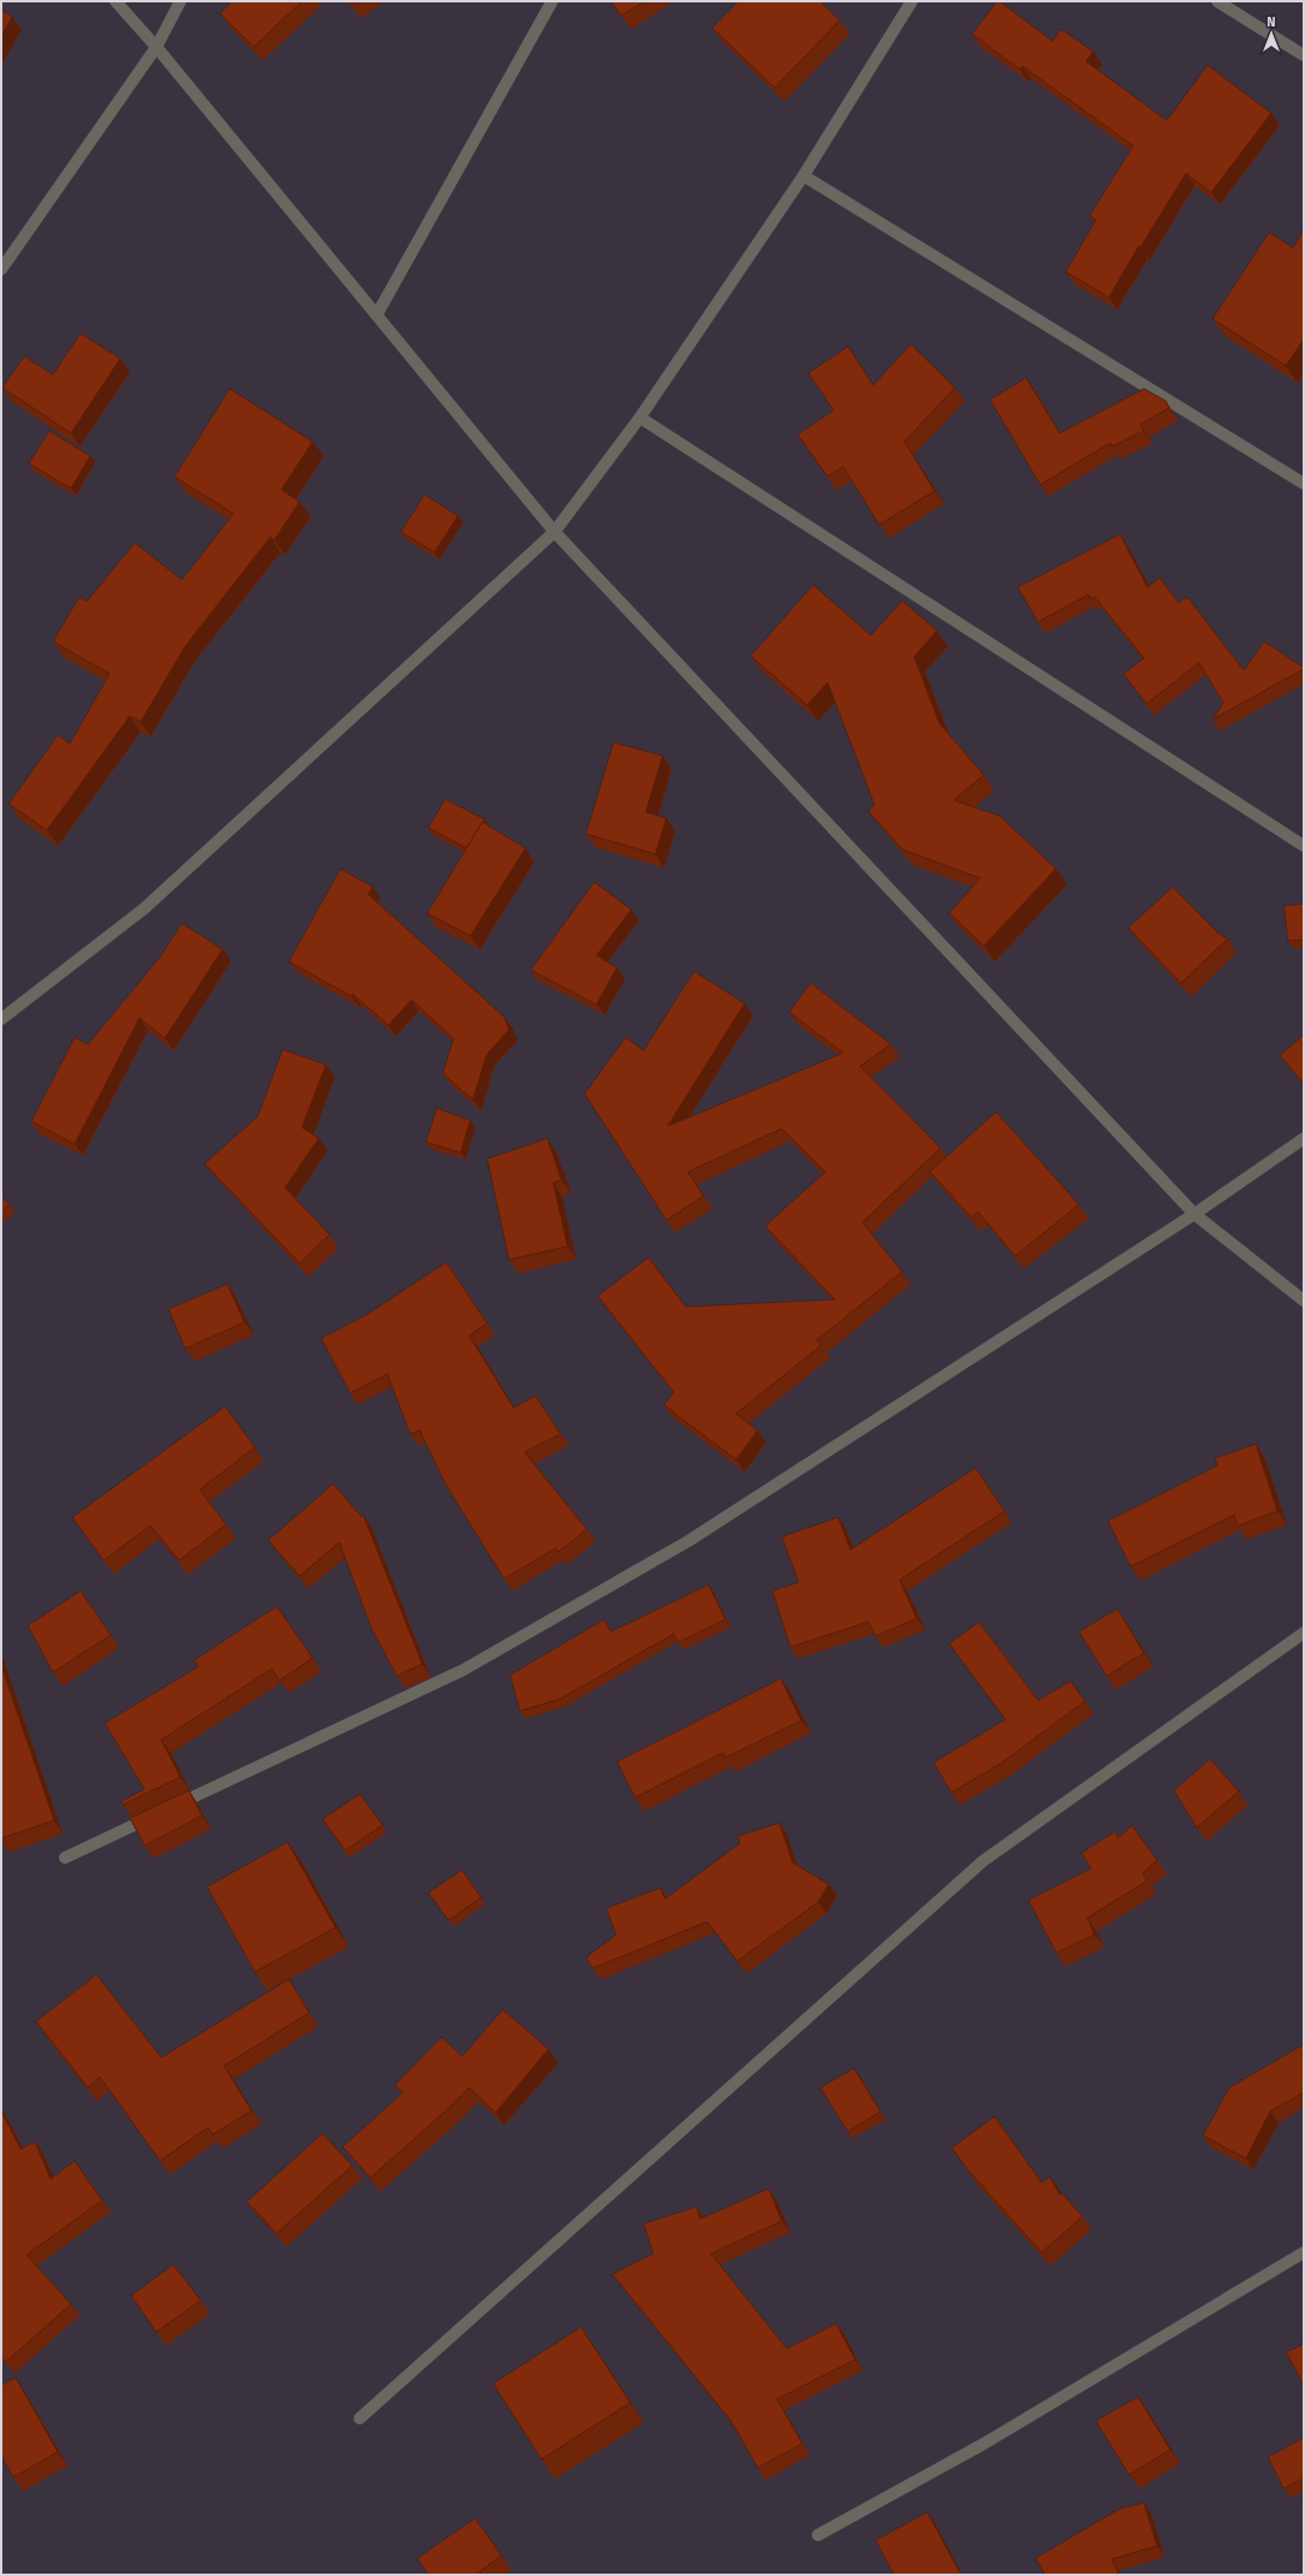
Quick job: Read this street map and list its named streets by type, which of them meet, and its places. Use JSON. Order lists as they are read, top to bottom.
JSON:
{
  "north": "top"
}
